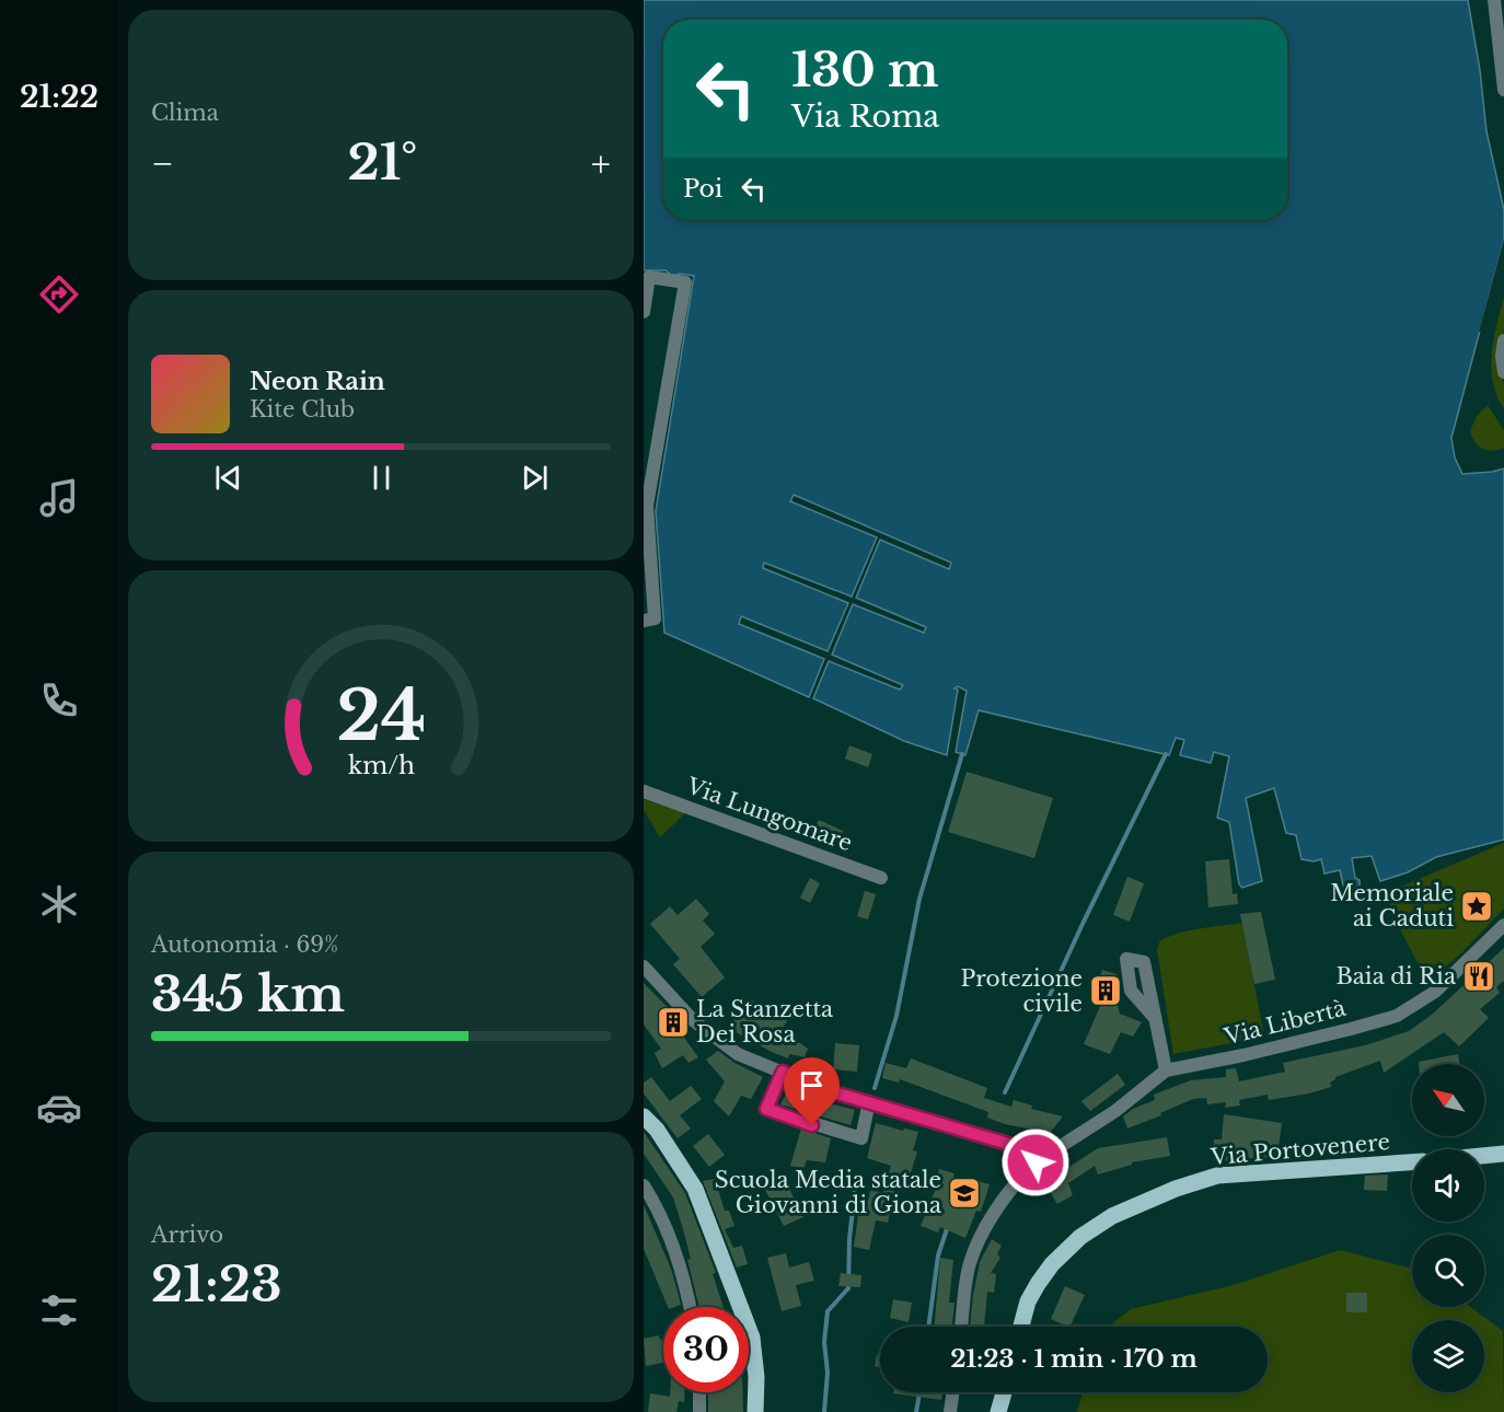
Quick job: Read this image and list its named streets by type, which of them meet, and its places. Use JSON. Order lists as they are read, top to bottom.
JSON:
{
  "streets": {
    "main road": ["Via Portovenere"],
    "street": ["Via Lungomare", "Via Libertà"]
  },
  "places": {
    "place": ["Memoriale ai Caduti"],
    "restaurant": ["Baia di Ria"],
    "building": ["Protezione civile", "La Stanzetta Dei Rosa"],
    "school or university": ["Scuola Media statale Giovanni di Giona"]
  },
  "north": "top left",
  "page": {
    "tabs": "21:22",
    "tile": [
      "Clima",
      ["Autonomia · 69%", "345 km"],
      ["Arrivo", "21:23"]
    ],
    "turn": ["130 m", "Via Roma"],
    "heat": ["−", "21°", "+"],
    "then": "Poi",
    "song": ["Neon Rain", "Kite Club"],
    "limit": "30",
    "trip": "21:23 · 1 min · 170 m",
    "gauge": ["24", "km/h"]
  }
}
